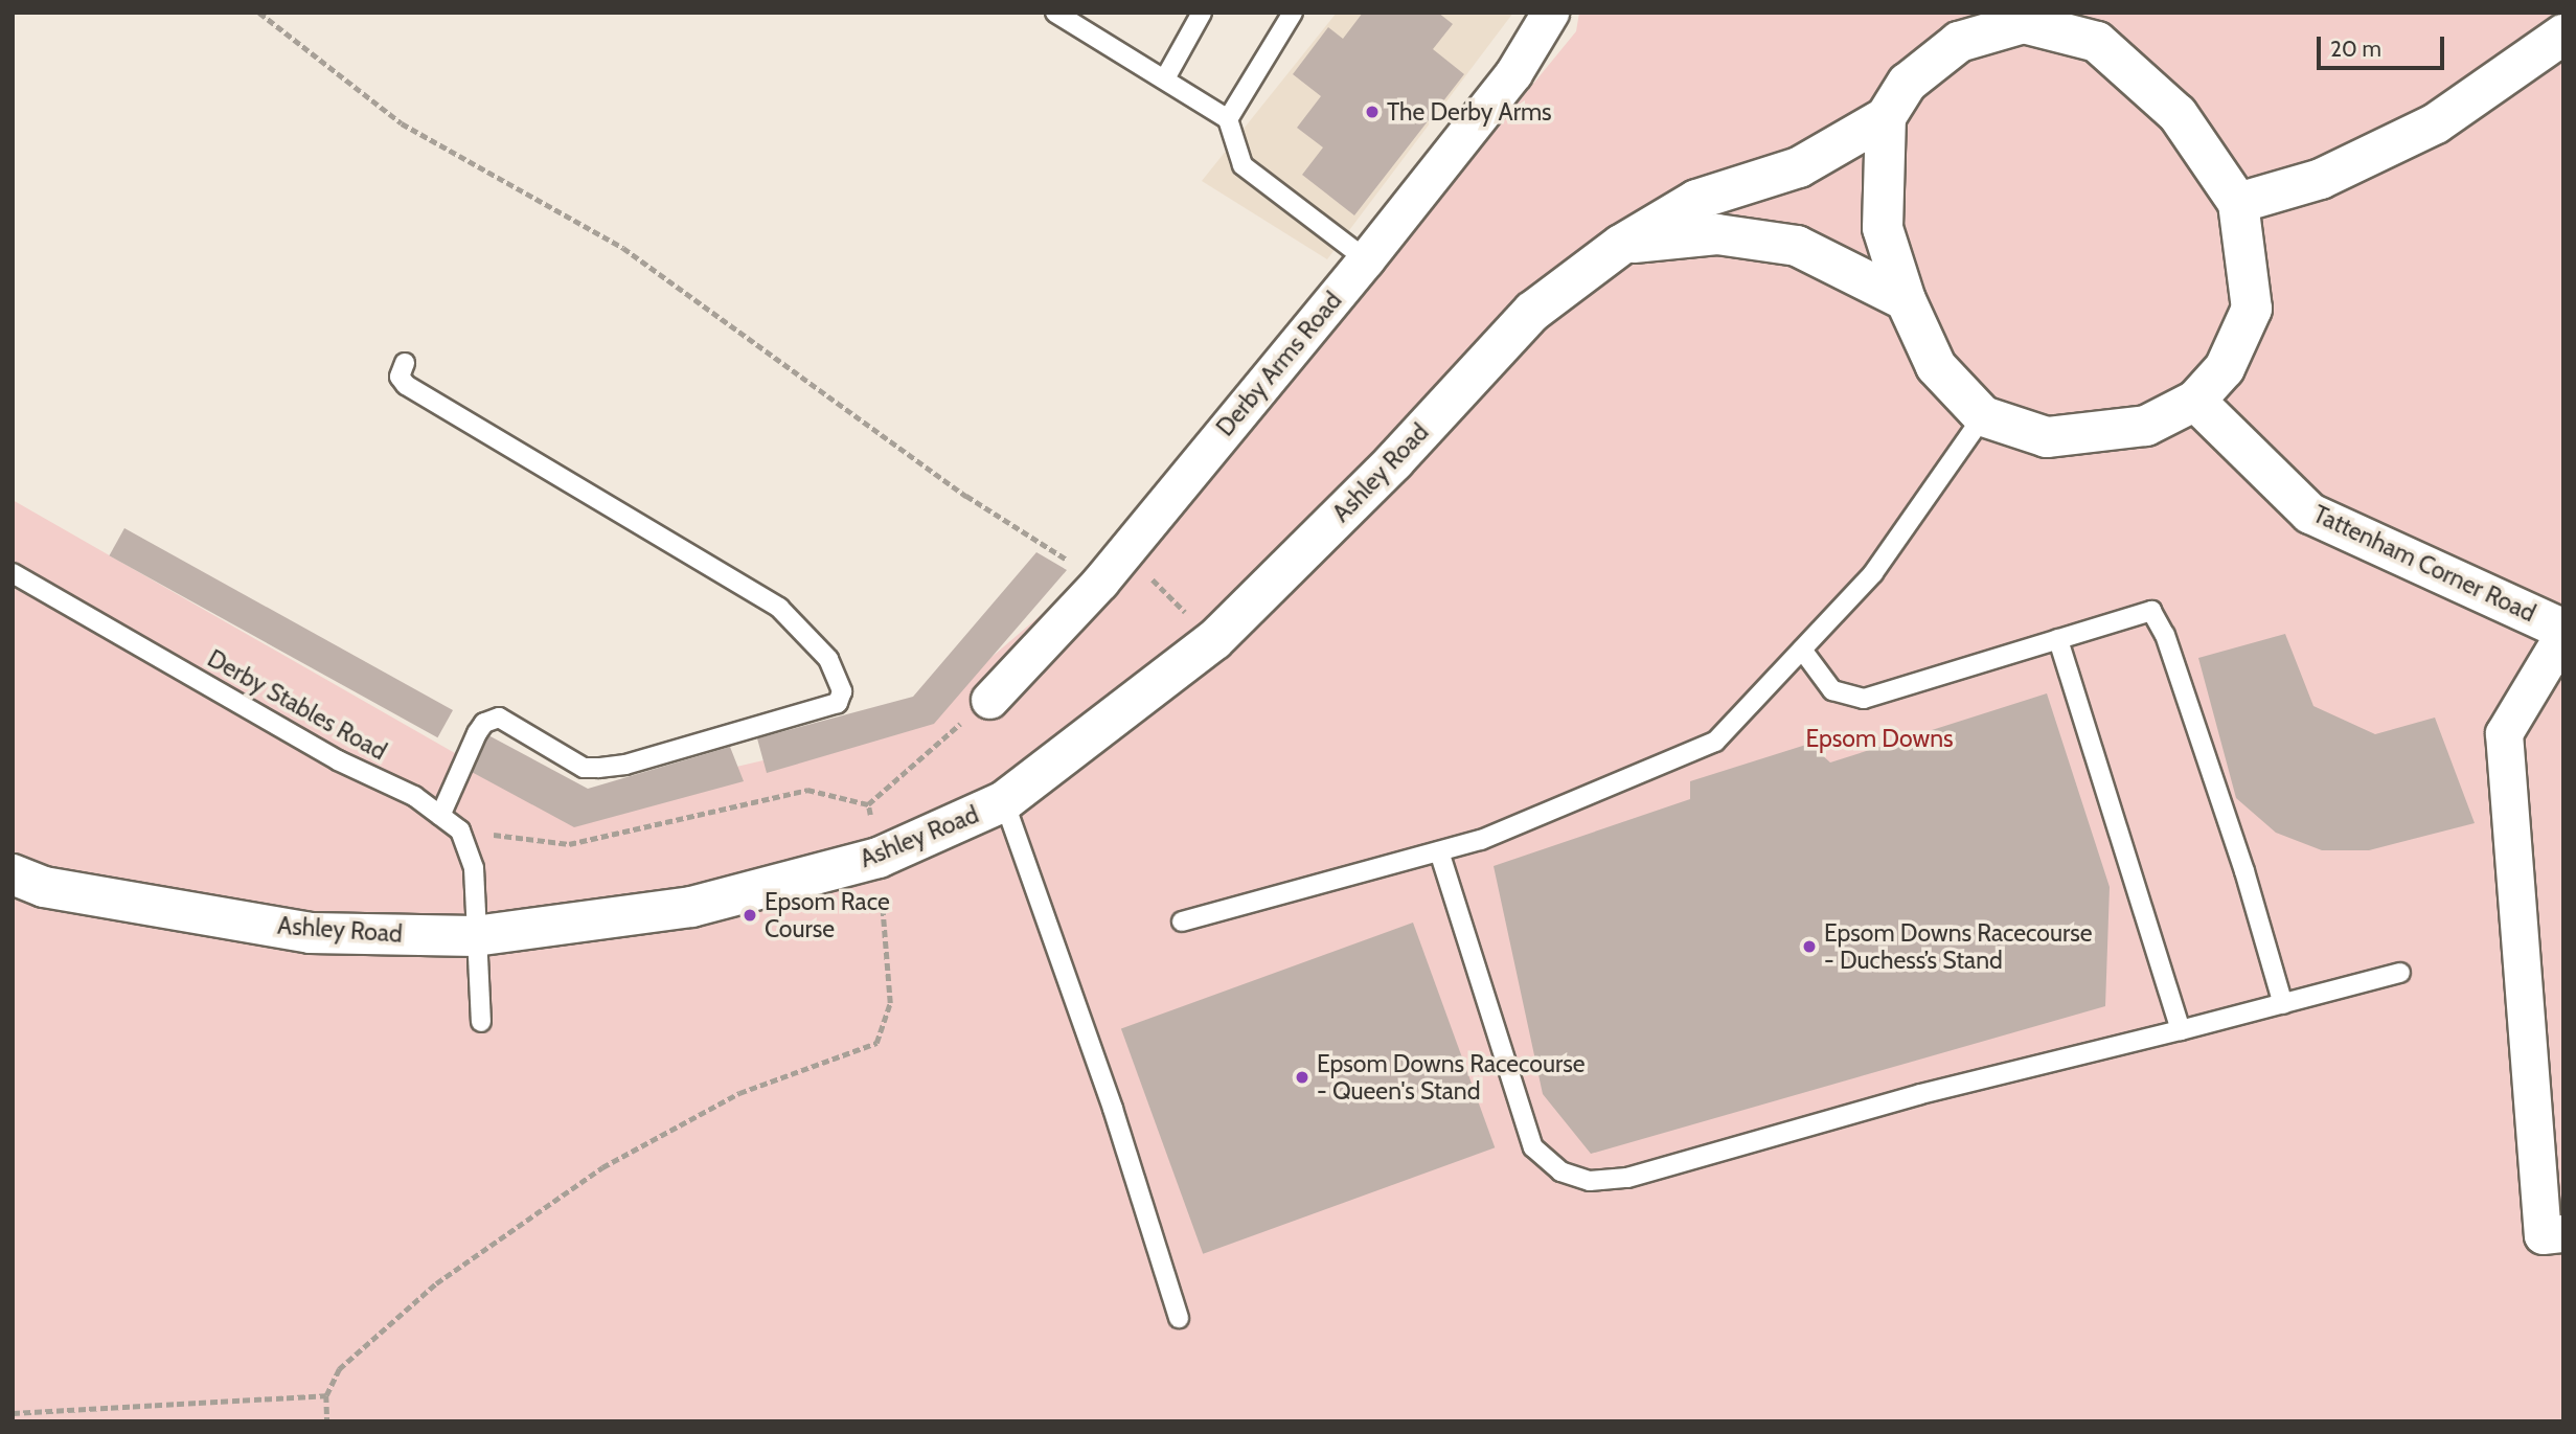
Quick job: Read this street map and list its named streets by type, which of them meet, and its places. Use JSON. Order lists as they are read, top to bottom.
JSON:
{
  "streets": {
    "main road": ["Ashley Road", "Tattenham Corner Road"],
    "street": ["Derby Arms Road"],
    "lane": ["Derby Stables Road"]
  },
  "parks": ["Epsom Downs"],
  "places": [
    "The Derby Arms",
    "Epsom Race Course",
    "Epsom Downs Racecourse - Duchess’s Stand",
    "Epsom Downs Racecourse - Queen's Stand"
  ],
  "scale_bar": "20 m"
}
